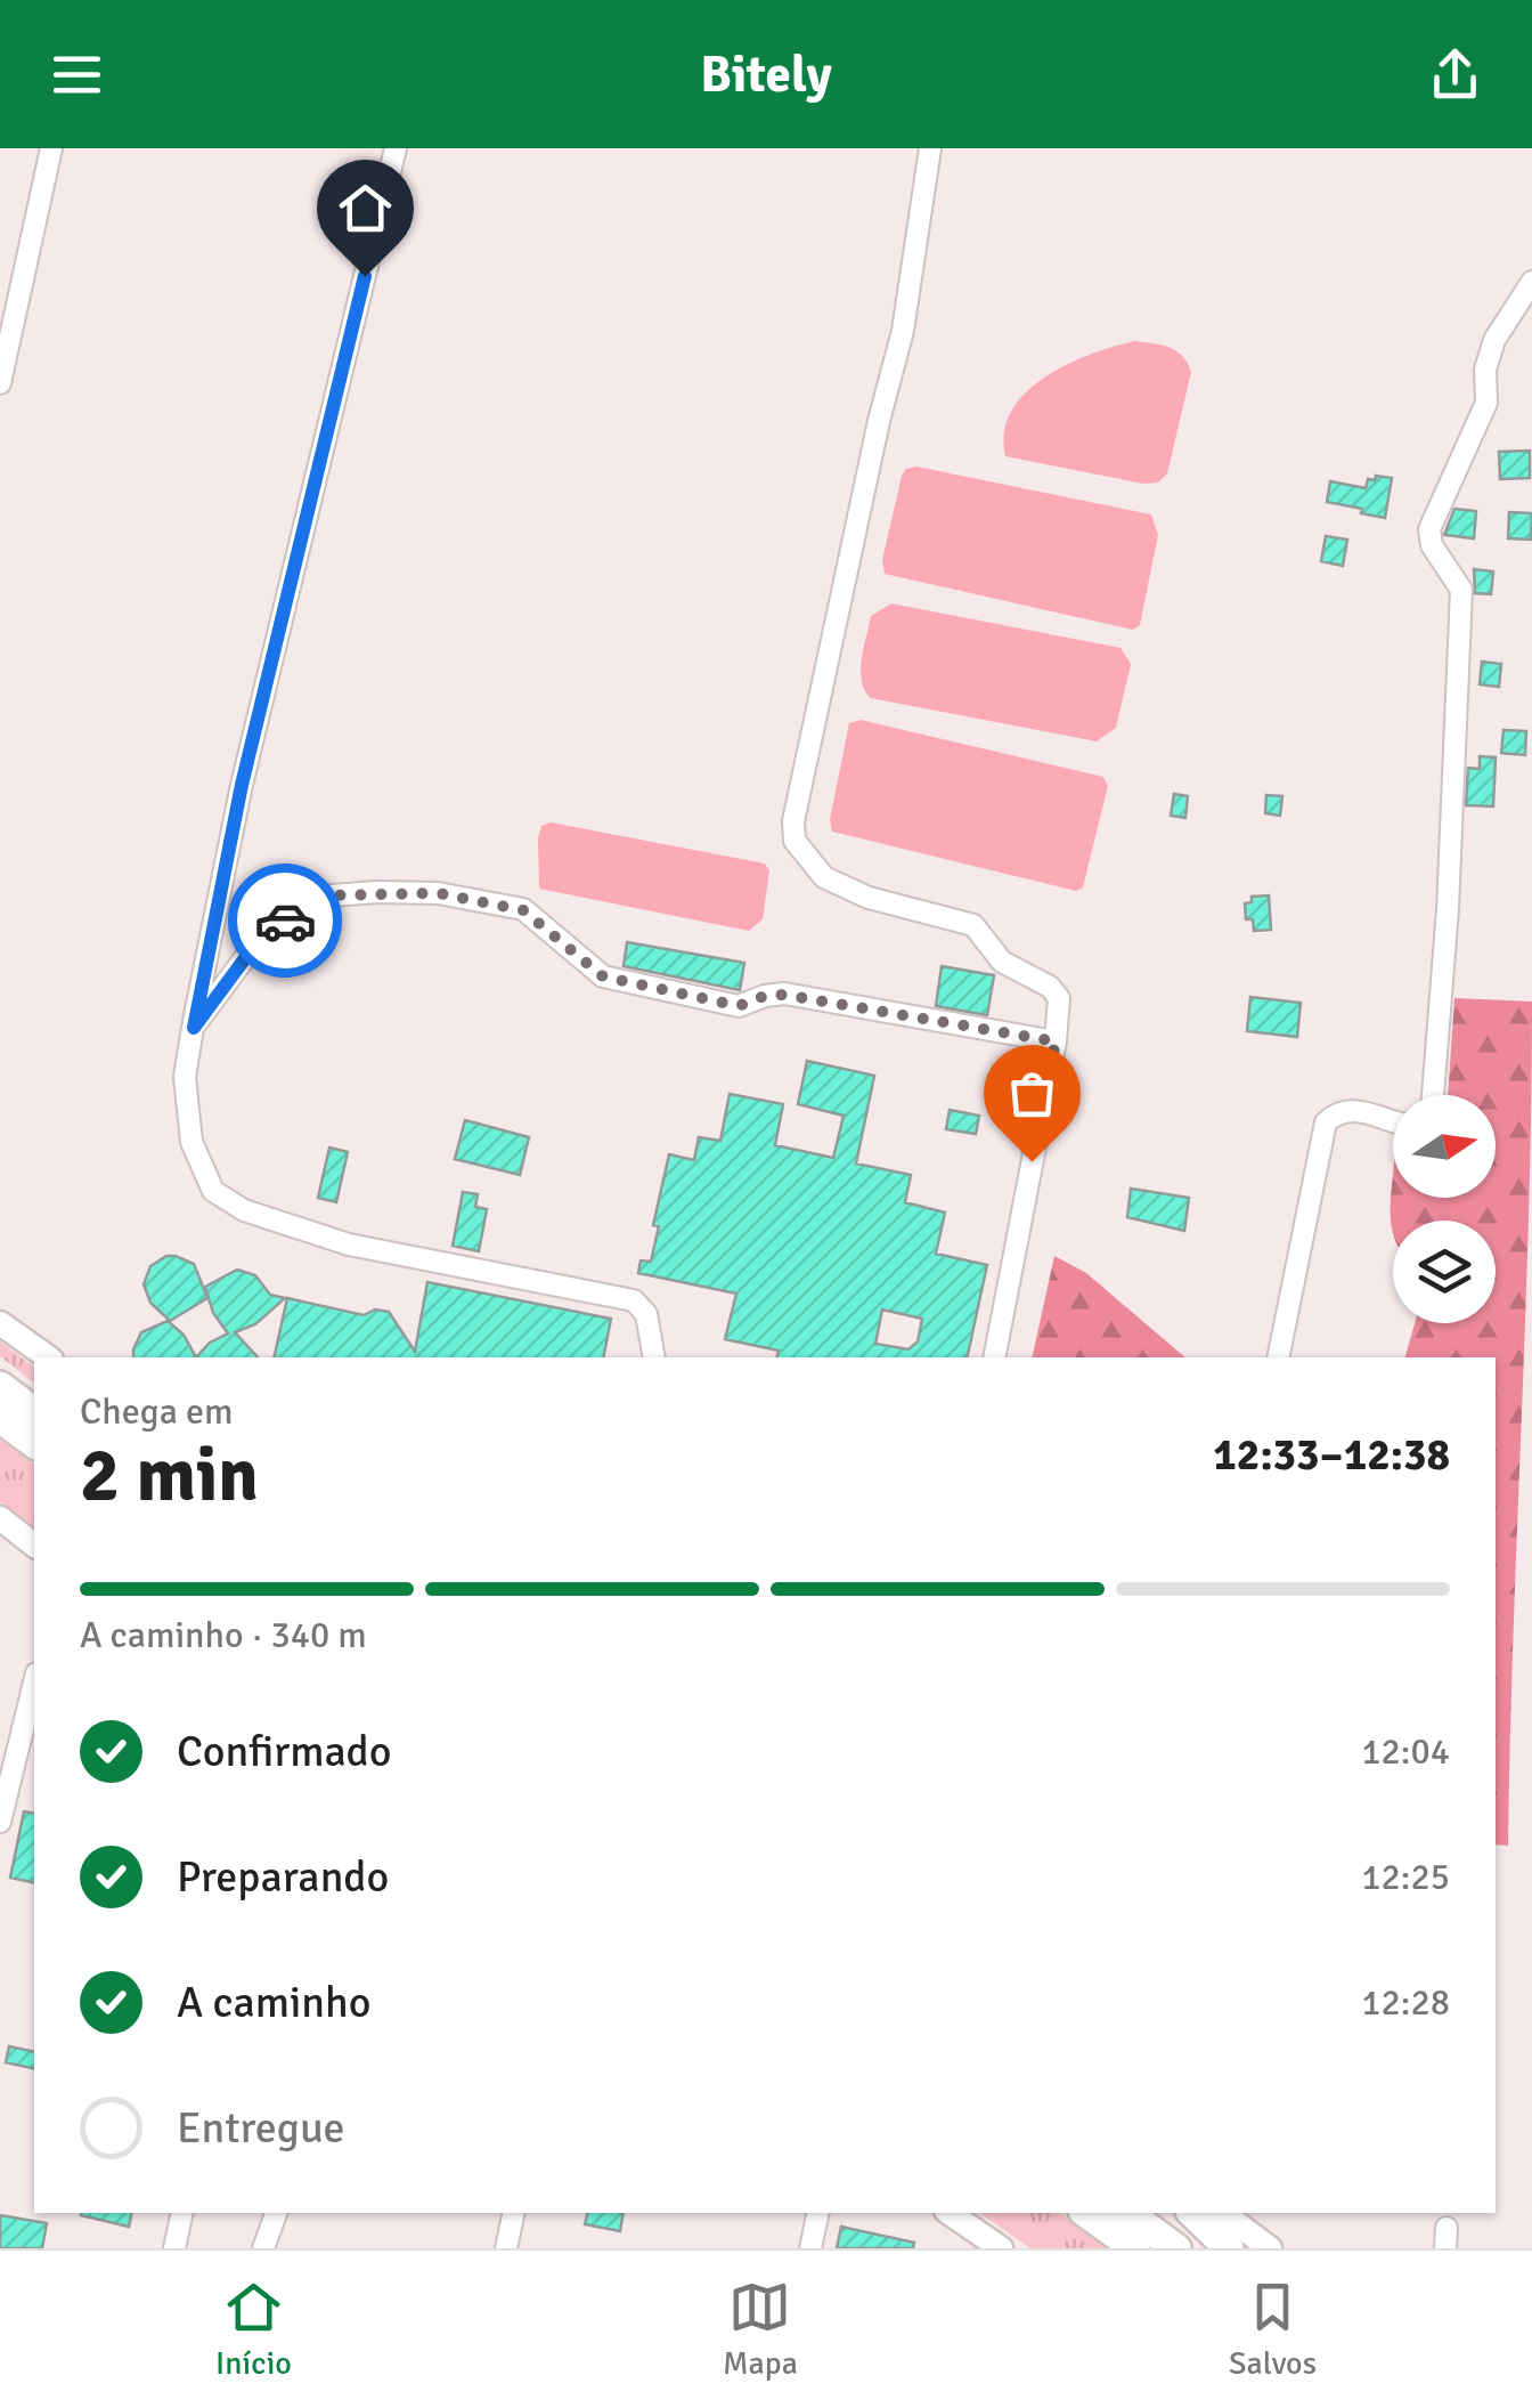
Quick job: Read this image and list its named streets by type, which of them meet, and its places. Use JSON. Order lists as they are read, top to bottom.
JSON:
{
  "north": "right",
  "page": {
    "header": "Bitely",
    "heading": ["2 min", "Chega em", "12:33–12:38"],
    "bar": "A caminho · 340 m",
    "list": [
      ["Confirmado", "12:04"],
      ["Preparando", "12:25"],
      ["A caminho", "12:28"],
      "Entregue"
    ],
    "tabs": ["Início", "Mapa", "Salvos"]
  }
}
